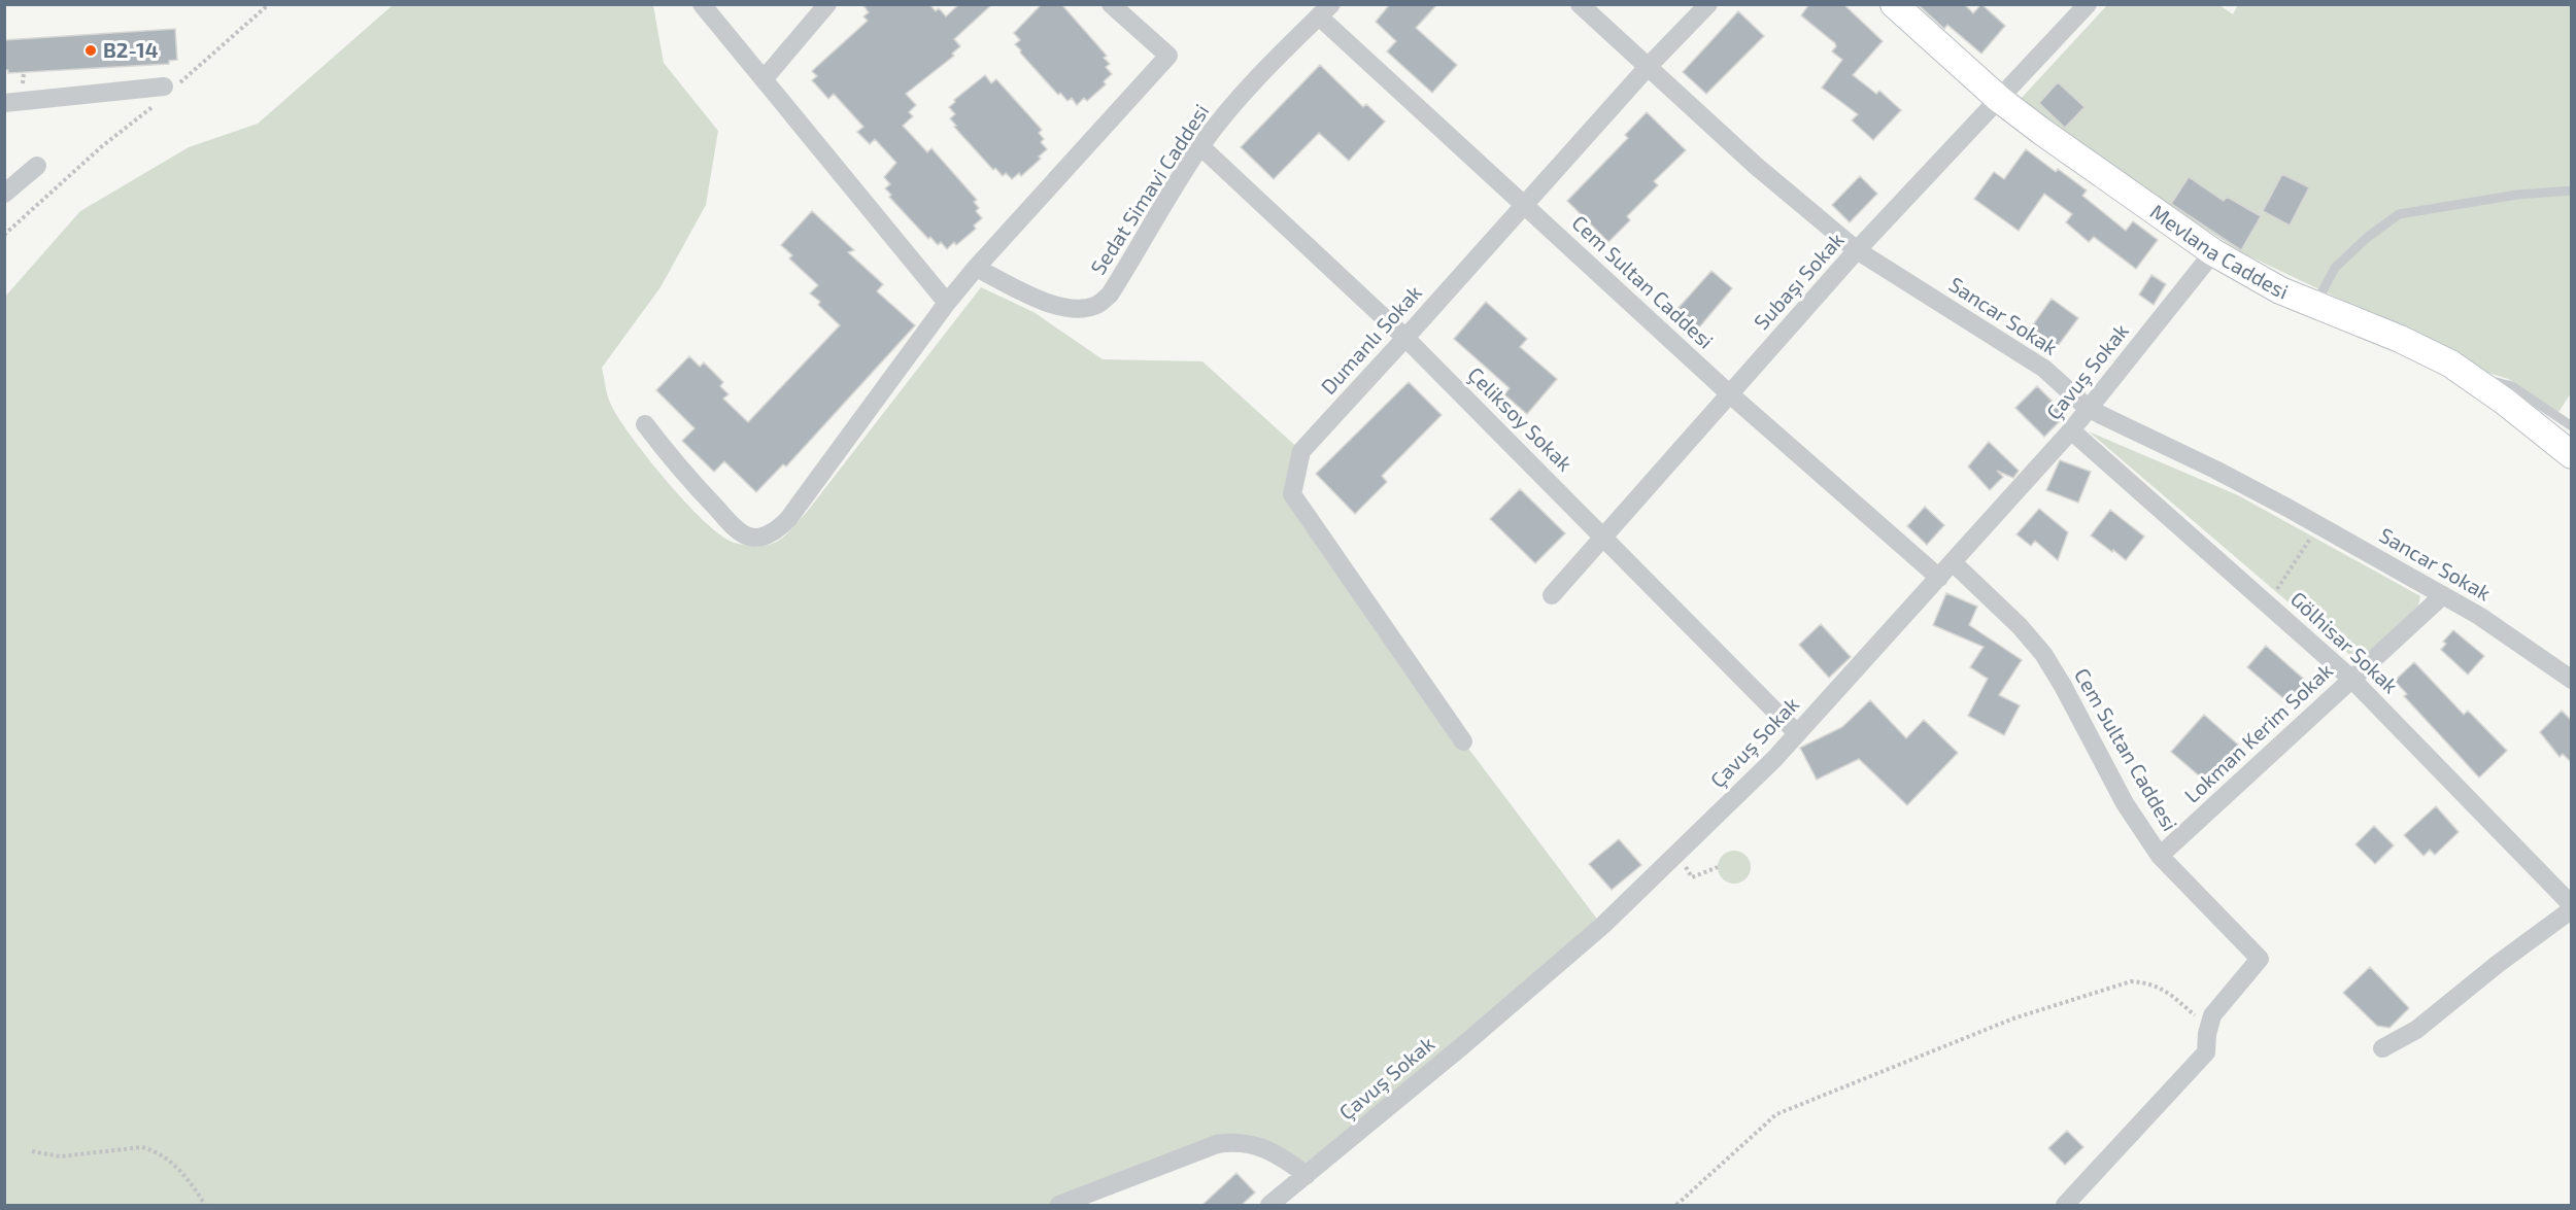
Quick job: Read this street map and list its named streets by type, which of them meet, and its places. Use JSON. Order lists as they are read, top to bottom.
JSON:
{
  "streets": {
    "street": [
      "Sedat Simavi Caddesi",
      "Mevlana Caddesi",
      "Subaşı Sokak",
      "Cem Sultan Caddesi",
      "Sancar Sokak",
      "Dumanlı Sokak",
      "Çavuş Sokak",
      "Çeliksoy Sokak",
      "Gölhisar Sokak",
      "Lokman Kerim Sokak"
    ]
  },
  "crossings": [
    ["Sedat Simavi Caddesi", "Cem Sultan Caddesi"],
    ["Sedat Simavi Caddesi", "Çeliksoy Sokak"],
    ["Mevlana Caddesi", "Subaşı Sokak"],
    ["Mevlana Caddesi", "Çavuş Sokak"],
    ["Subaşı Sokak", "Cem Sultan Caddesi"],
    ["Subaşı Sokak", "Sancar Sokak"],
    ["Subaşı Sokak", "Çeliksoy Sokak"],
    ["Cem Sultan Caddesi", "Dumanlı Sokak"],
    ["Cem Sultan Caddesi", "Çavuş Sokak"],
    ["Cem Sultan Caddesi", "Lokman Kerim Sokak"],
    ["Sancar Sokak", "Dumanlı Sokak"],
    ["Sancar Sokak", "Çavuş Sokak"],
    ["Sancar Sokak", "Lokman Kerim Sokak"],
    ["Dumanlı Sokak", "Çeliksoy Sokak"],
    ["Çavuş Sokak", "Çeliksoy Sokak"],
    ["Çavuş Sokak", "Gölhisar Sokak"],
    ["Gölhisar Sokak", "Lokman Kerim Sokak"]
  ],
  "places": ["B2-14"]
}
